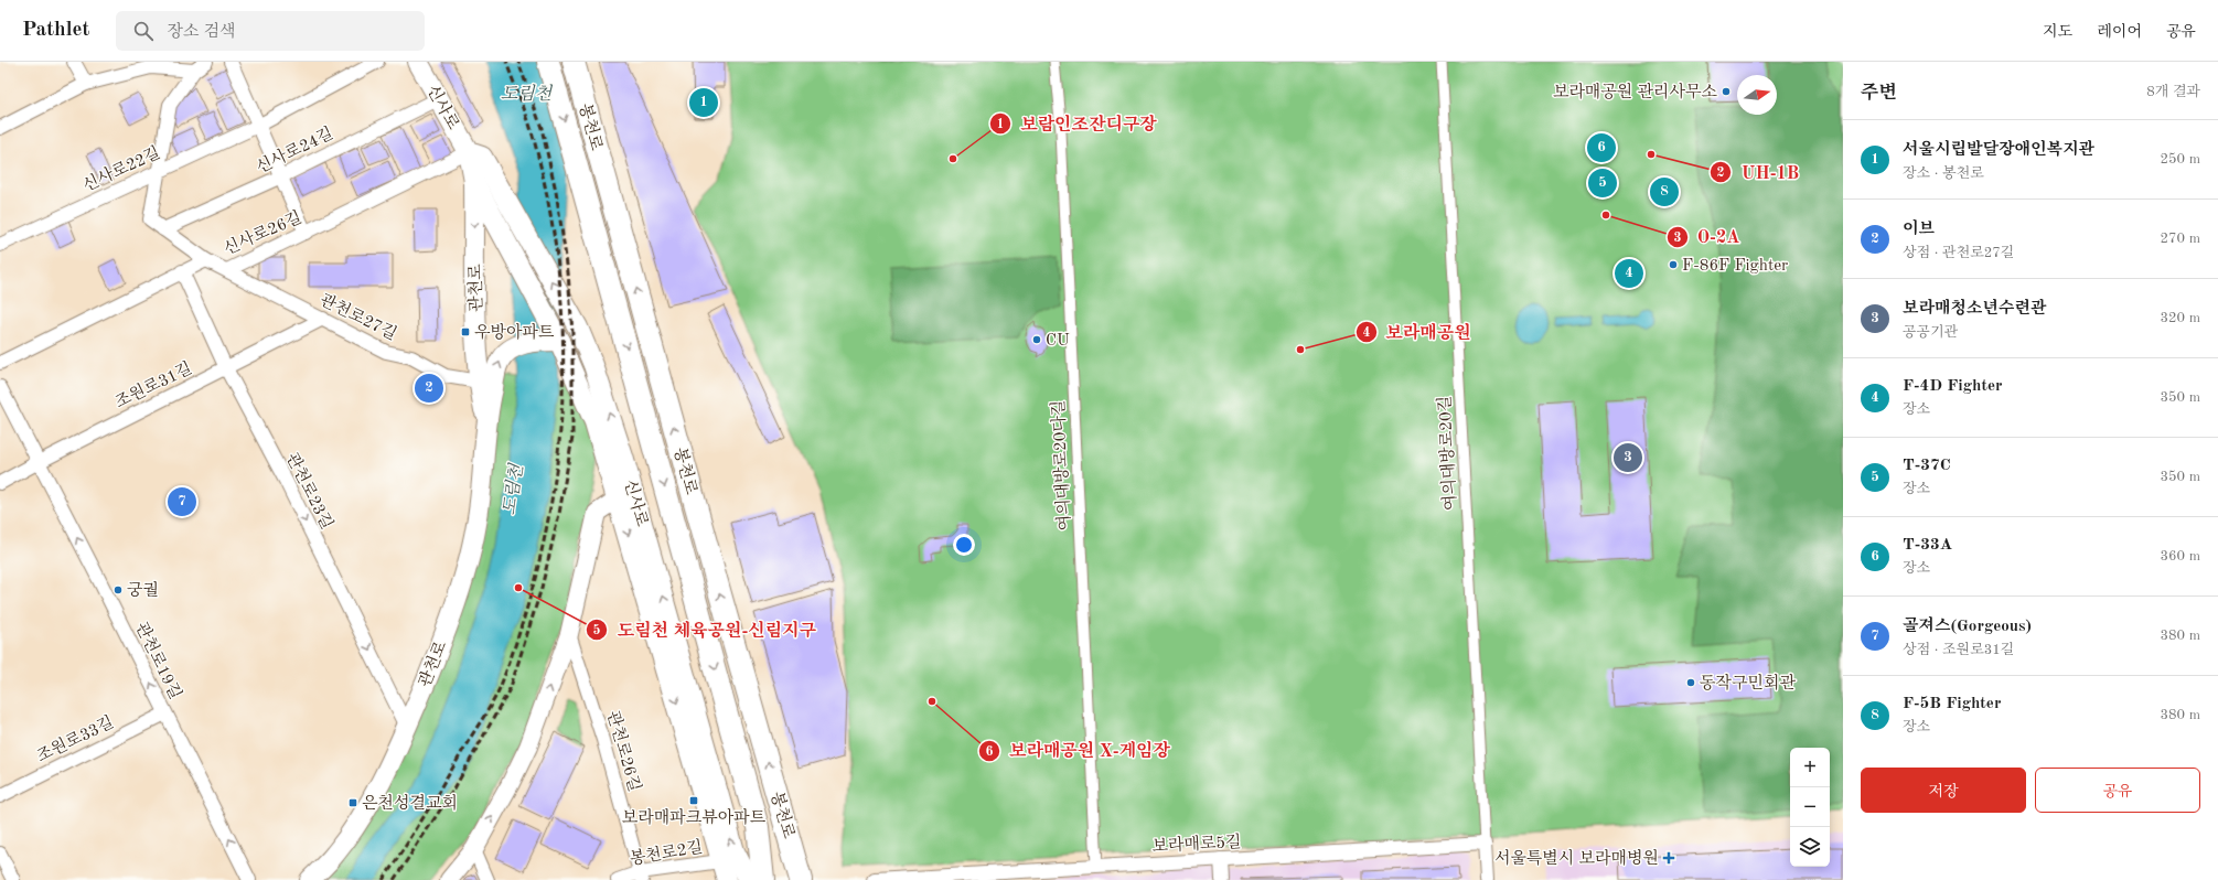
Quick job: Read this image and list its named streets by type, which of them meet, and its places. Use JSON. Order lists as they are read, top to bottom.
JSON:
{
  "streets": {
    "main road": ["신사로", "봉천로", "관천로"],
    "street": [
      "신사로24길",
      "신사로22길",
      "신사로26길",
      "관천로27길",
      "조원로31길",
      "여의대방로20길",
      "여의대방로20다길",
      "관천로23길",
      "관천로19길",
      "조원로33길",
      "관천로26길",
      "보라매로5길",
      "봉천로2길"
    ]
  },
  "crossings": [
    ["신사로", "신사로24길"],
    ["신사로", "신사로26길"],
    ["신사로", "관천로"],
    ["신사로", "봉천로2길"],
    ["신사로26길", "관천로27길"],
    ["신사로26길", "관천로23길"],
    ["관천로", "관천로27길"],
    ["관천로", "관천로23길"],
    ["관천로27길", "조원로31길"],
    ["조원로31길", "관천로23길"],
    ["조원로31길", "관천로19길"],
    ["여의대방로20길", "보라매로5길"],
    ["여의대방로20다길", "보라매로5길"],
    ["관천로19길", "조원로33길"],
    ["관천로26길", "봉천로2길"]
  ],
  "one_way": ["관천로23길", "관천로19길"],
  "water": ["도림천"],
  "places": {
    "other": [
      "보라매공원 관리사무소",
      "UH-1B",
      "보람인조잔디구장",
      "O-2A",
      "F-86F Fighter",
      "CU",
      "보라매공원",
      "도림천 체육공원-신림지구",
      "궁궐",
      "동작구민회관",
      "보라매공원 X-게임장"
    ],
    "transit": ["우방아파트", "보라매파크뷰아파트", "은천성결교회"],
    "health": ["서울특별시 보라매병원"]
  },
  "north": "right",
  "page": {
    "header": "Pathlet",
    "search": "장소 검색",
    "nav": ["지도", "레이어", "공유"],
    "heading": ["주변", "8개 결과"],
    "pins": [
      "1",
      "6",
      "5",
      "8",
      "4",
      "2",
      "3",
      "7"
    ],
    "list": [
      {
        "mark": "1",
        "name": "서울시립발달장애인복지관",
        "note": "장소 · 봉천로",
        "value": "250 m"
      },
      {
        "mark": "2",
        "name": "이브",
        "note": "상점 · 관천로27길",
        "value": "270 m"
      },
      {
        "mark": "3",
        "name": "보라매청소년수련관",
        "note": "공공기관",
        "value": "320 m"
      },
      {
        "mark": "4",
        "name": "F-4D Fighter",
        "note": "장소",
        "value": "350 m"
      },
      {
        "mark": "5",
        "name": "T-37C",
        "note": "장소",
        "value": "350 m"
      },
      {
        "mark": "6",
        "name": "T-33A",
        "note": "장소",
        "value": "360 m"
      },
      {
        "mark": "7",
        "name": "골져스(Gorgeous)",
        "note": "상점 · 조원로31길",
        "value": "380 m"
      },
      {
        "mark": "8",
        "name": "F-5B Fighter",
        "note": "장소",
        "value": "380 m"
      }
    ],
    "map_buttons": ["+", "−"],
    "buttons": ["저장", "공유"]
  }
}
